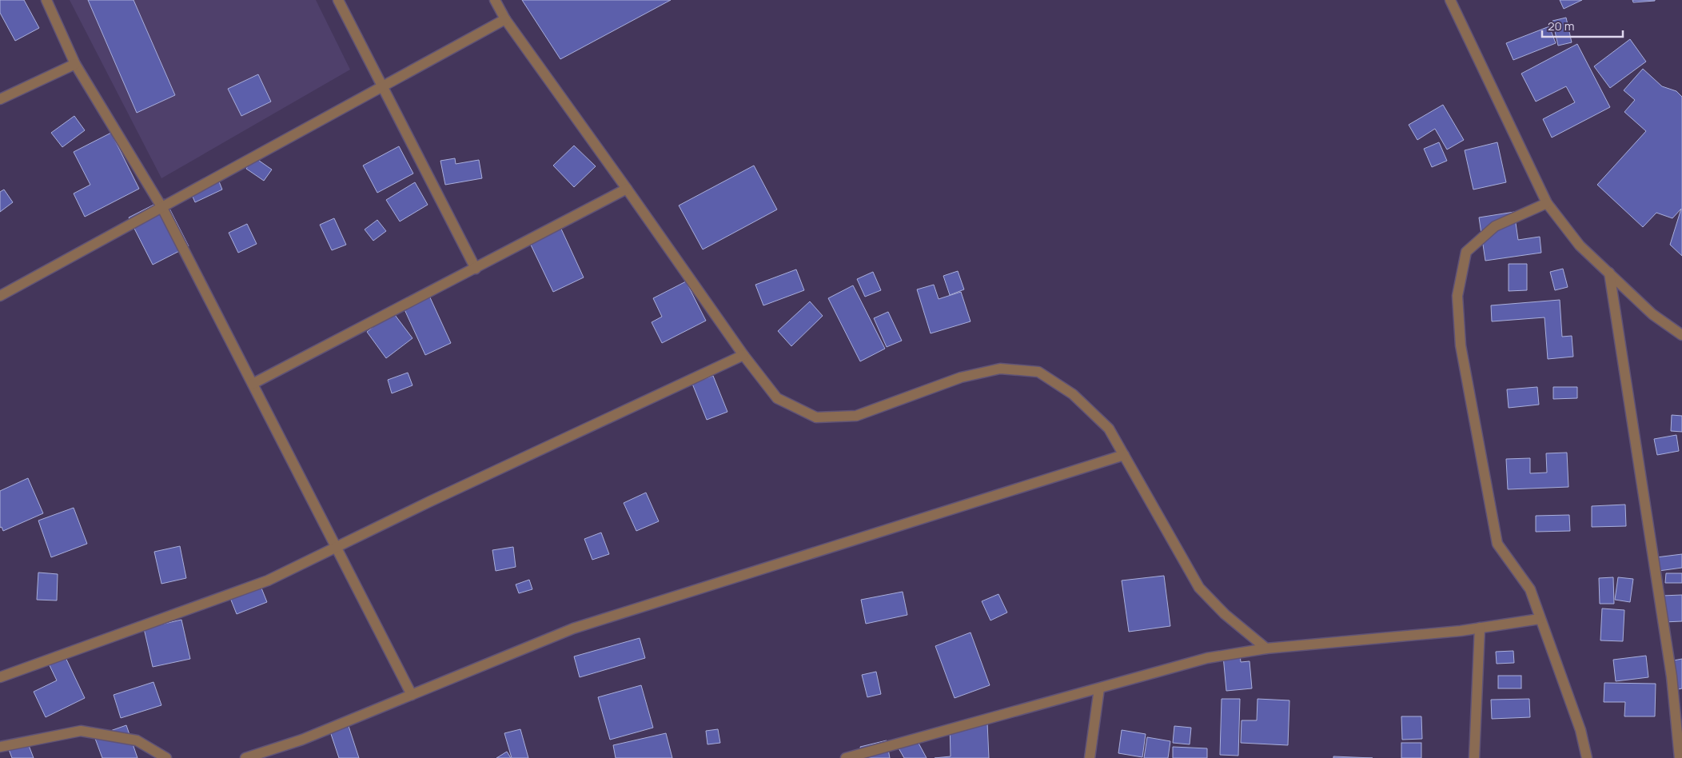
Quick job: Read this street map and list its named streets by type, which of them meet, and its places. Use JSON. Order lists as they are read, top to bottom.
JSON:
{
  "scale_bar": "20 m"
}
